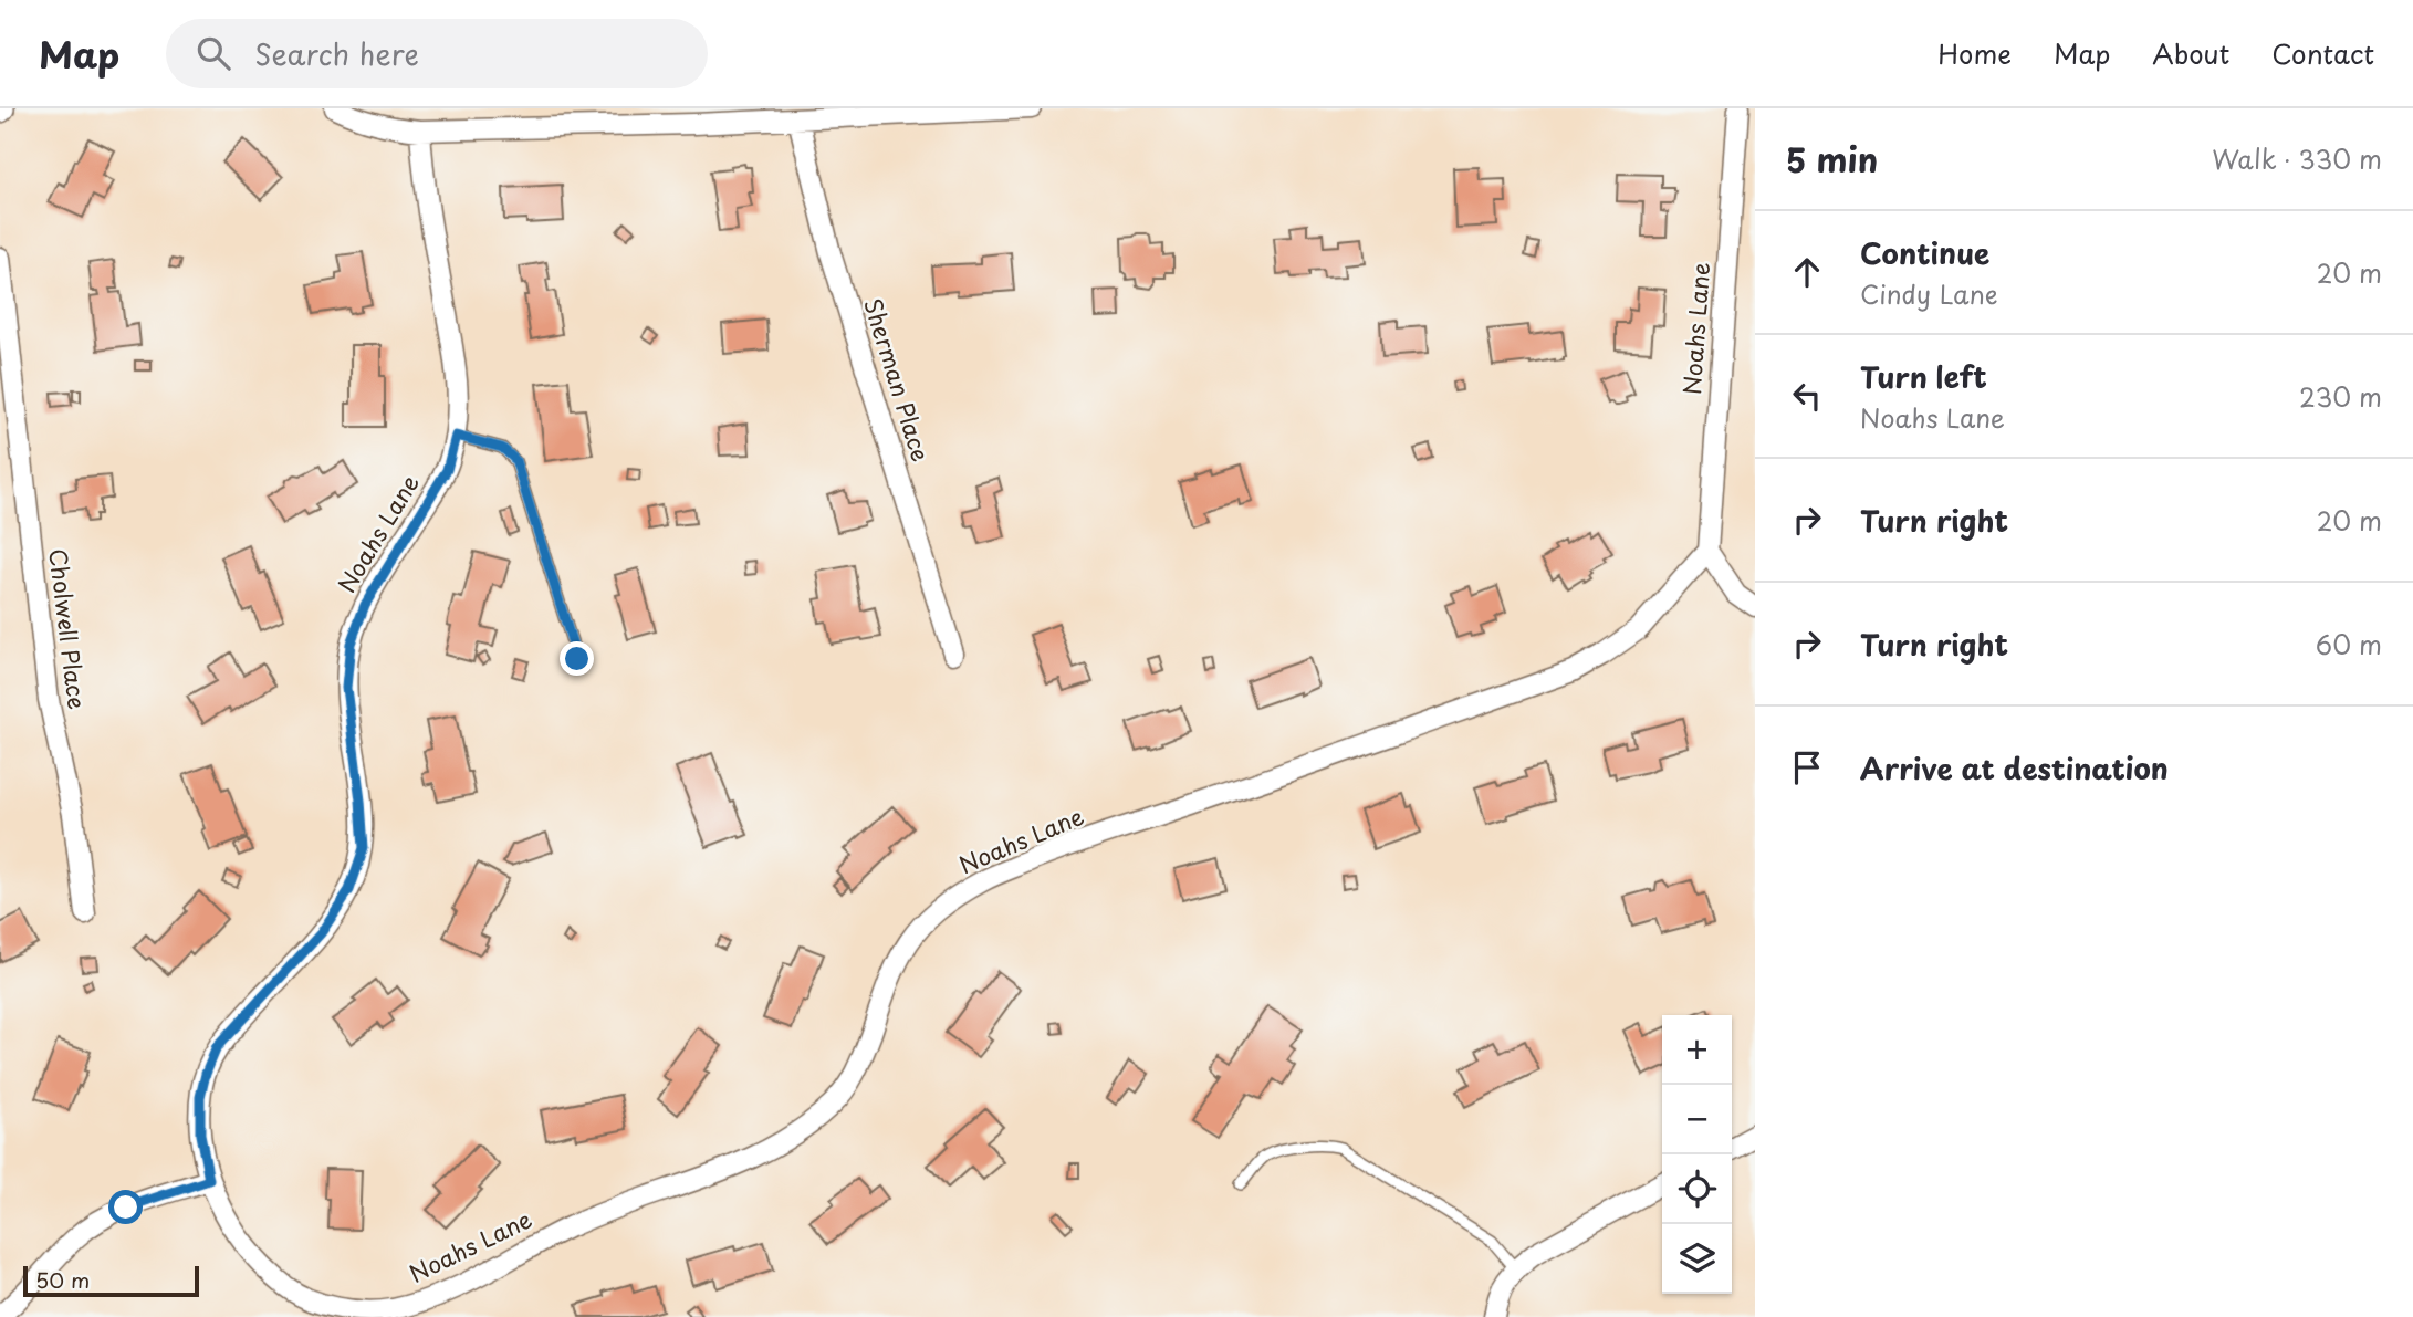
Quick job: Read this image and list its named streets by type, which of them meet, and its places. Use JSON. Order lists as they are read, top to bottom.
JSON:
{
  "streets": {
    "street": ["Noahs Lane", "Sherman Place", "Cholwell Place"]
  },
  "scale_bar": "50 m",
  "page": {
    "header": "Map",
    "search": "Search here",
    "nav": [
      "Home",
      "Map",
      "About",
      "Contact"
    ],
    "heading": ["5 min", "Walk · 330 m"],
    "list": [
      ["Continue", "Cindy Lane", "20 m"],
      ["Turn left", "Noahs Lane", "230 m"],
      ["Turn right", "20 m"],
      ["Turn right", "60 m"],
      "Arrive at destination"
    ],
    "map_buttons": ["+", "−"],
    "scale": "50 m"
  }
}
